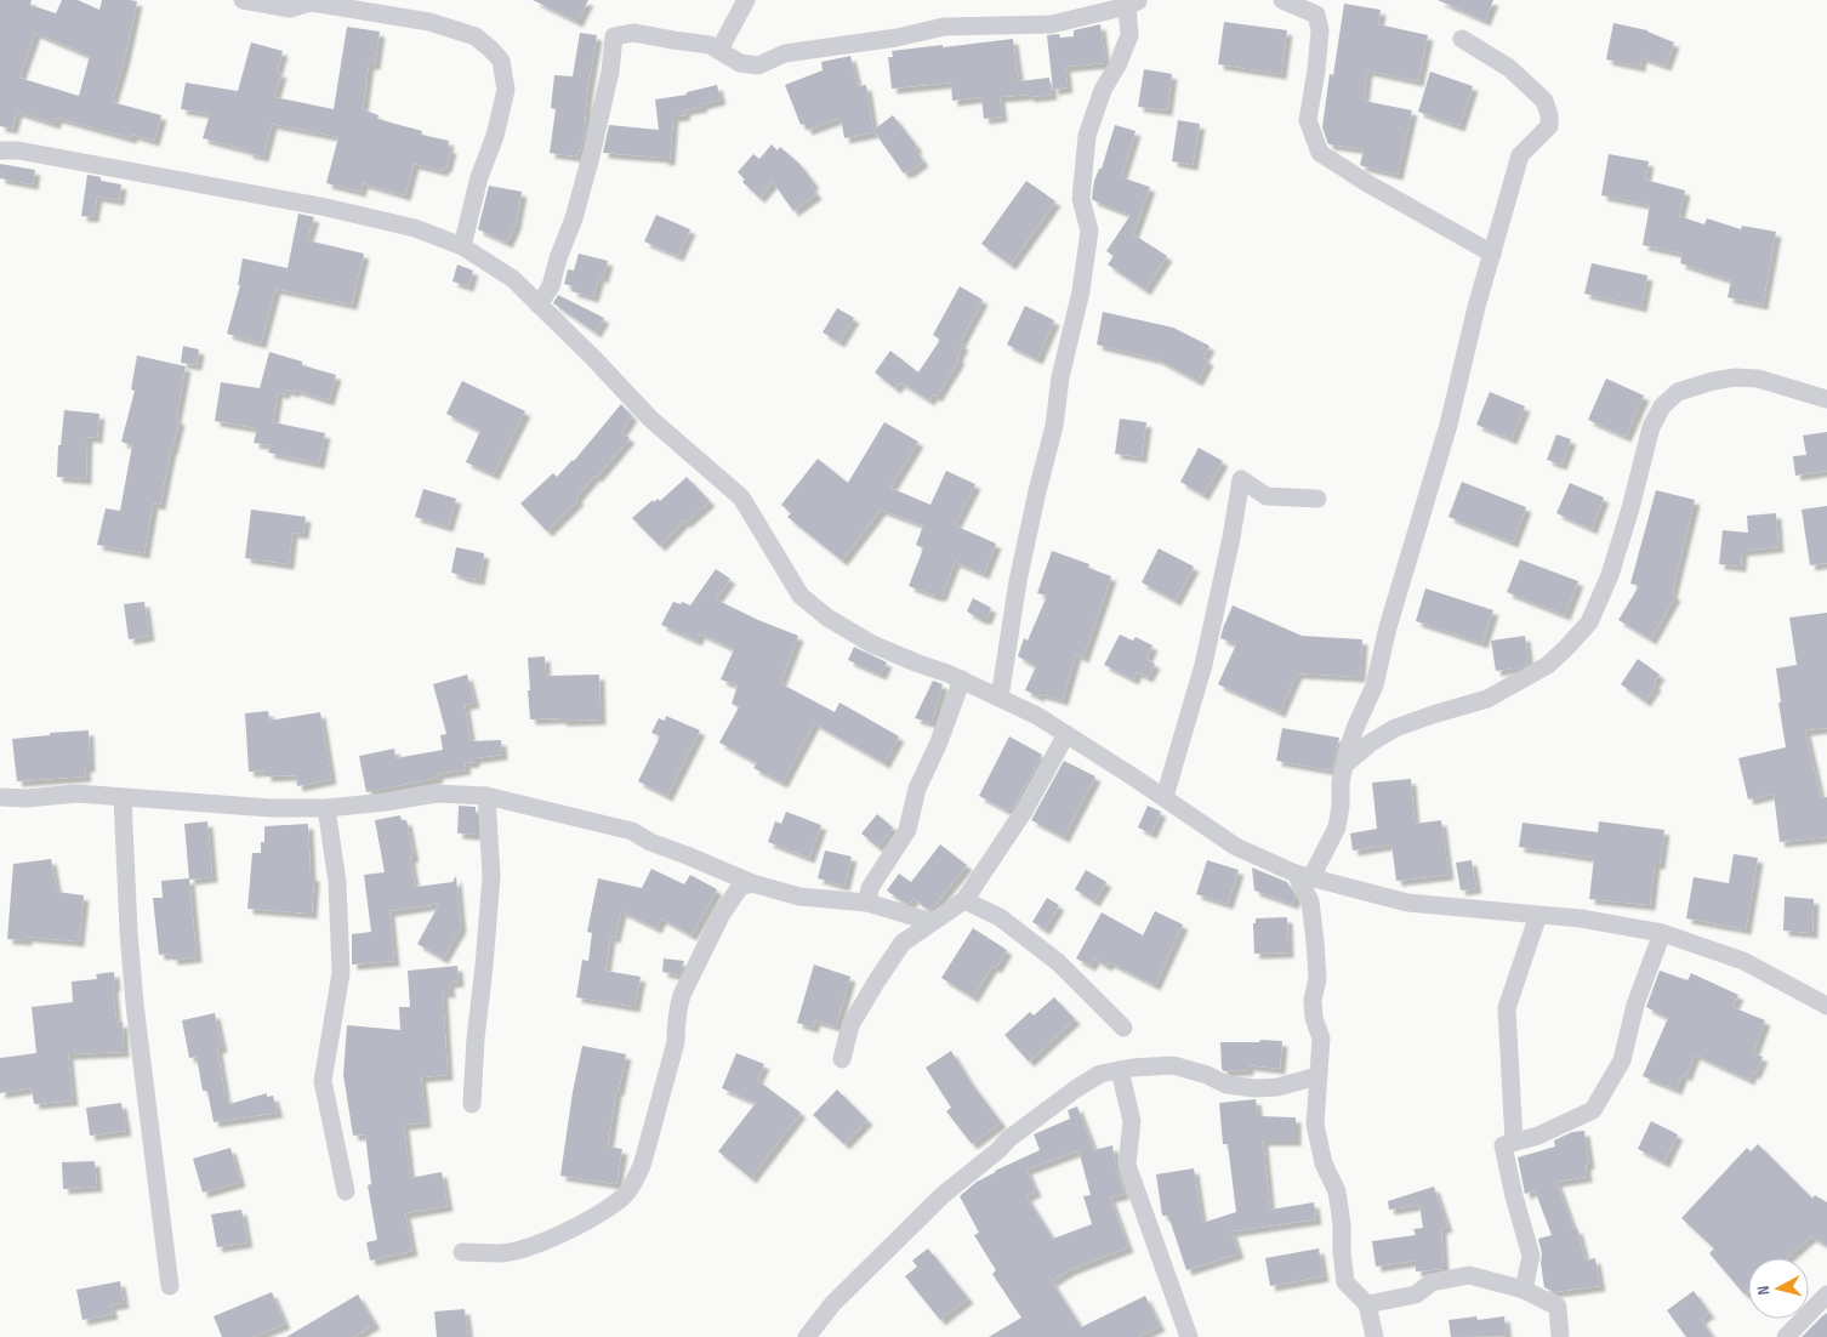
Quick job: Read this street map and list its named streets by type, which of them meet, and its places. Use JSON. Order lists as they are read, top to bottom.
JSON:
{
  "north": "left"
}
